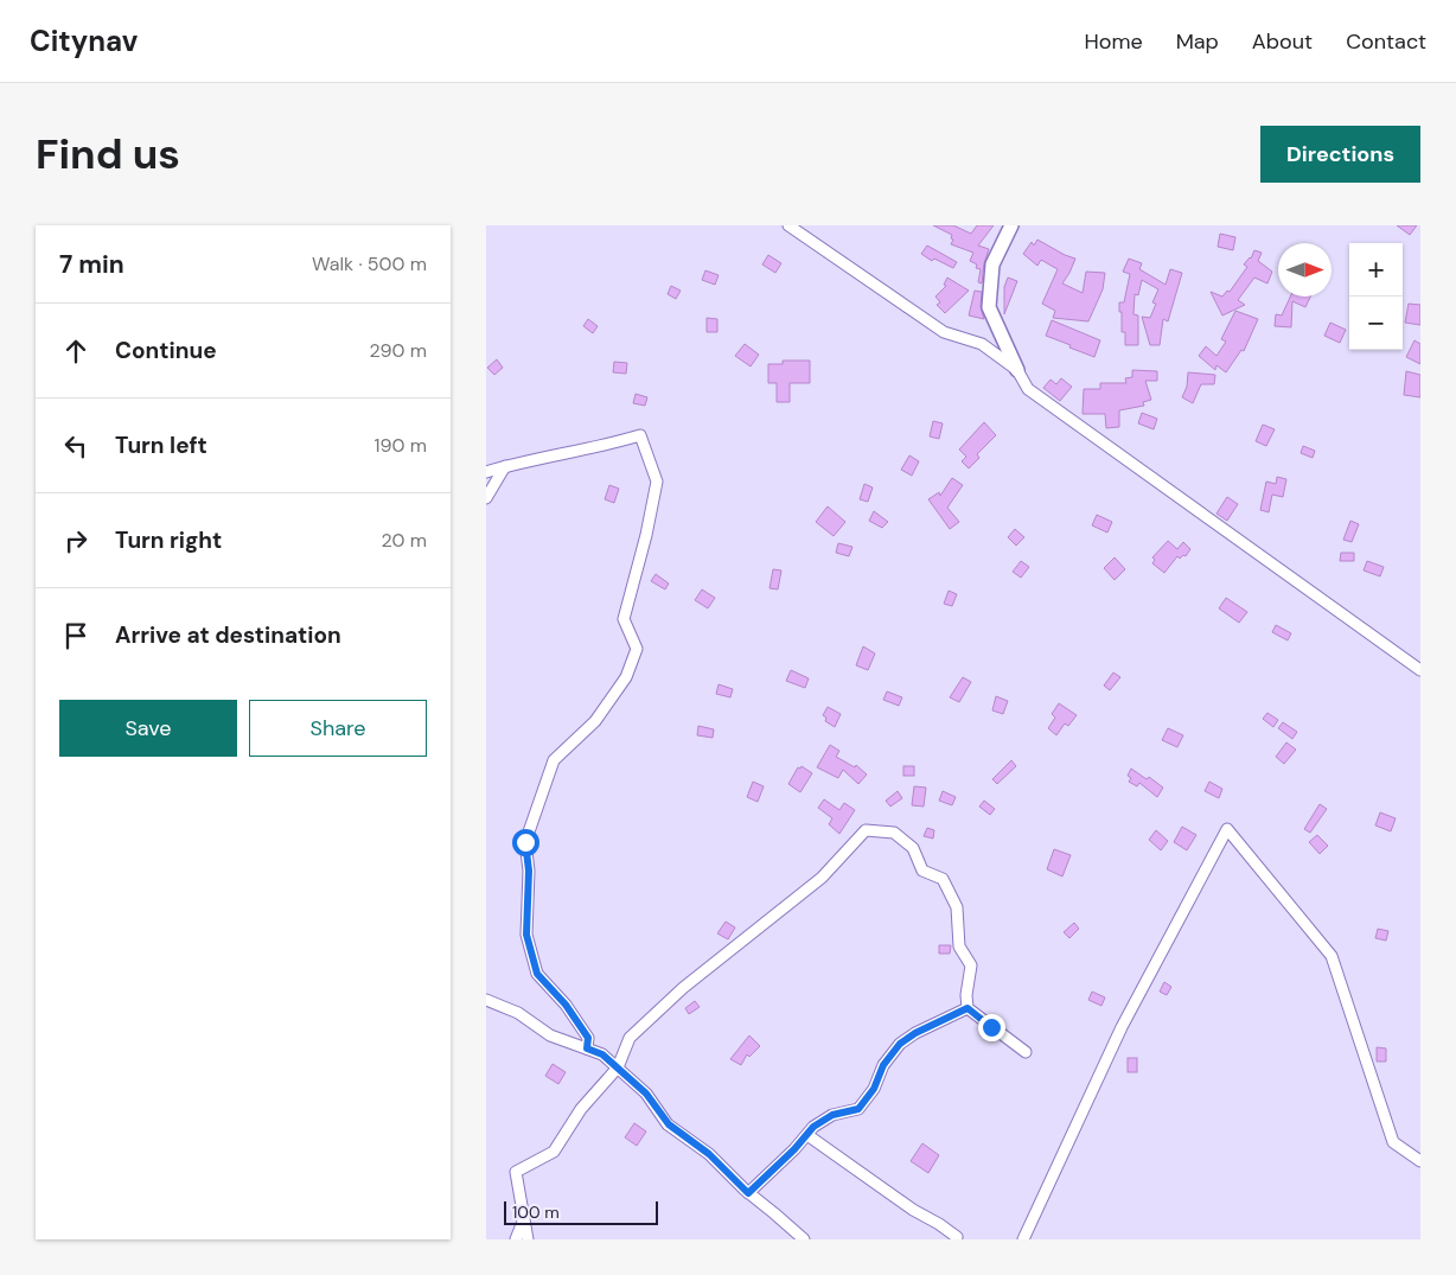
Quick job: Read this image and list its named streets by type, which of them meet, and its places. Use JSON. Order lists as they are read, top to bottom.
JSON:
{
  "scale_bar": "100 m",
  "north": "right",
  "page": {
    "header": "Citynav",
    "nav": [
      "Home",
      "Map",
      "About",
      "Contact"
    ],
    "buttons": [
      "Directions",
      ["Save", "Share"]
    ],
    "title": "Find us",
    "heading": ["7 min", "Walk · 500 m"],
    "map_buttons": ["+", "−"],
    "list": [
      ["Continue", "290 m"],
      ["Turn left", "190 m"],
      ["Turn right", "20 m"],
      "Arrive at destination"
    ],
    "scale": "100 m"
  }
}
